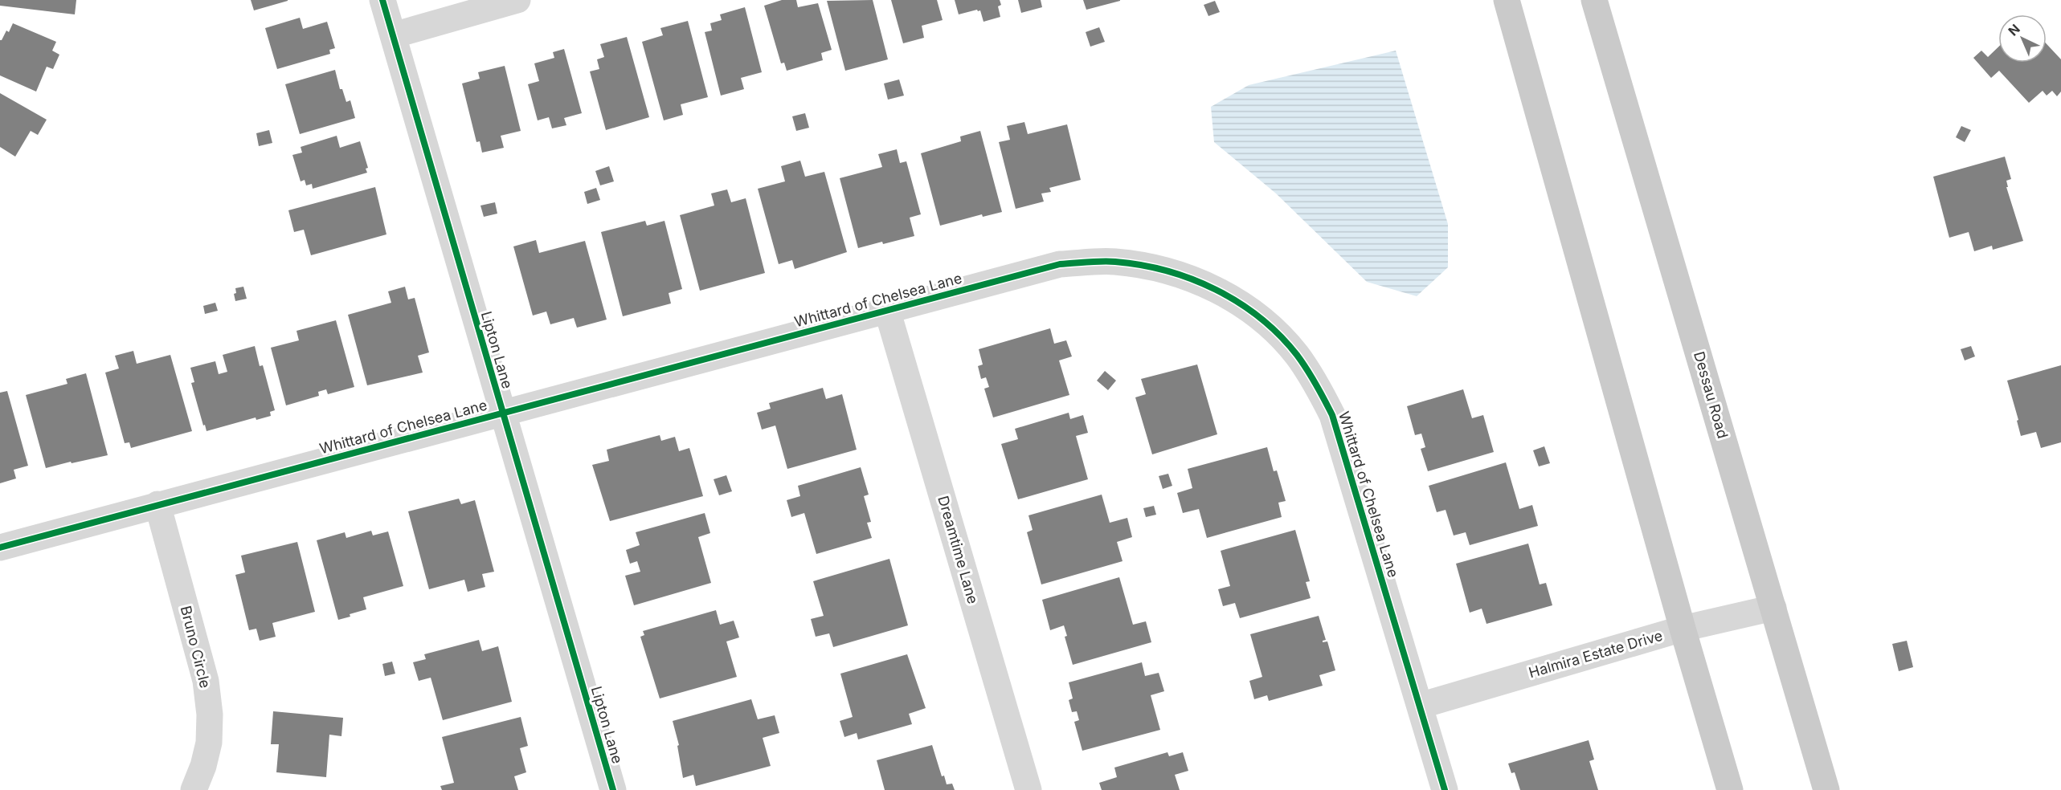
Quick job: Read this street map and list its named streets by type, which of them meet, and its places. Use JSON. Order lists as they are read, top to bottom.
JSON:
{
  "streets": {
    "main road": ["Dessau Road"],
    "street": [
      "Whittard of Chelsea Lane",
      "Lipton Lane",
      "Dreamtime Lane",
      "Bruno Circle",
      "Halmira Estate Drive"
    ]
  },
  "crossings": [
    ["Whittard of Chelsea Lane", "Lipton Lane"],
    ["Whittard of Chelsea Lane", "Dreamtime Lane"],
    ["Whittard of Chelsea Lane", "Bruno Circle"],
    ["Whittard of Chelsea Lane", "Halmira Estate Drive"],
    ["Dessau Road", "Halmira Estate Drive"]
  ],
  "north": "top left"
}
